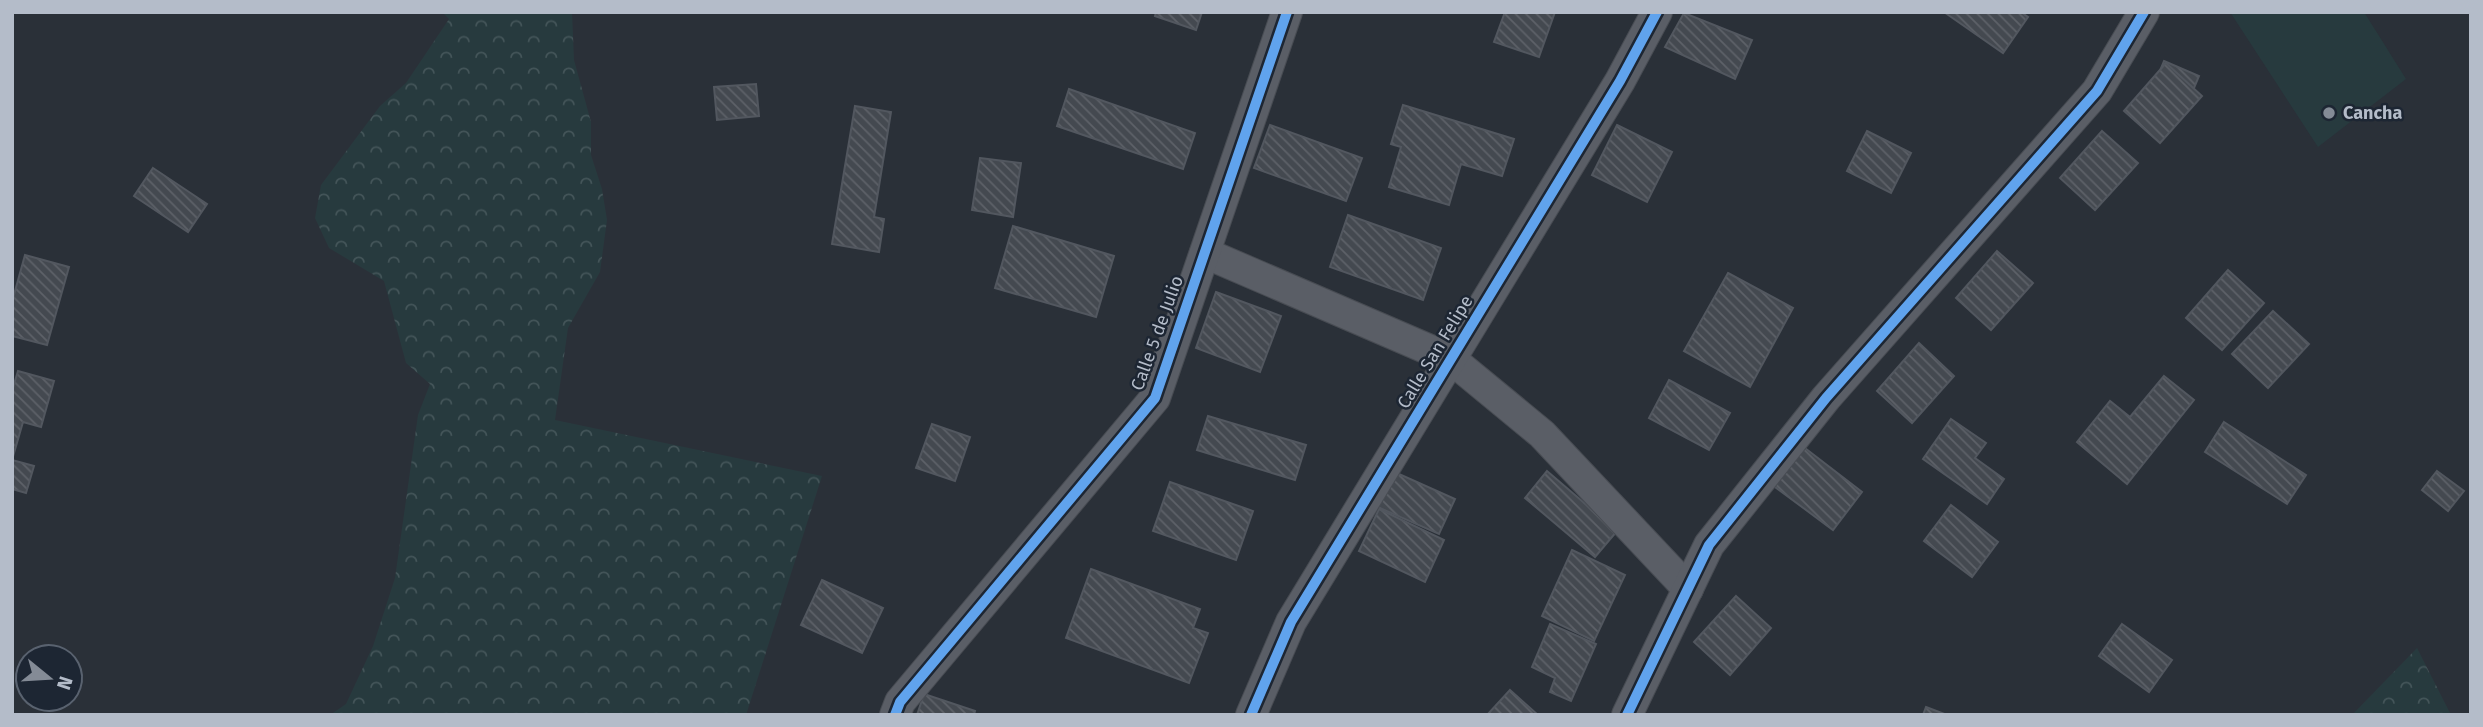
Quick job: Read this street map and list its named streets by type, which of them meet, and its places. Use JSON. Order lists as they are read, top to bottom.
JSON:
{
  "streets": {
    "street": ["Calle 5 de Julio", "Calle San Felipe"]
  },
  "places": ["Cancha"],
  "north": "right"
}
